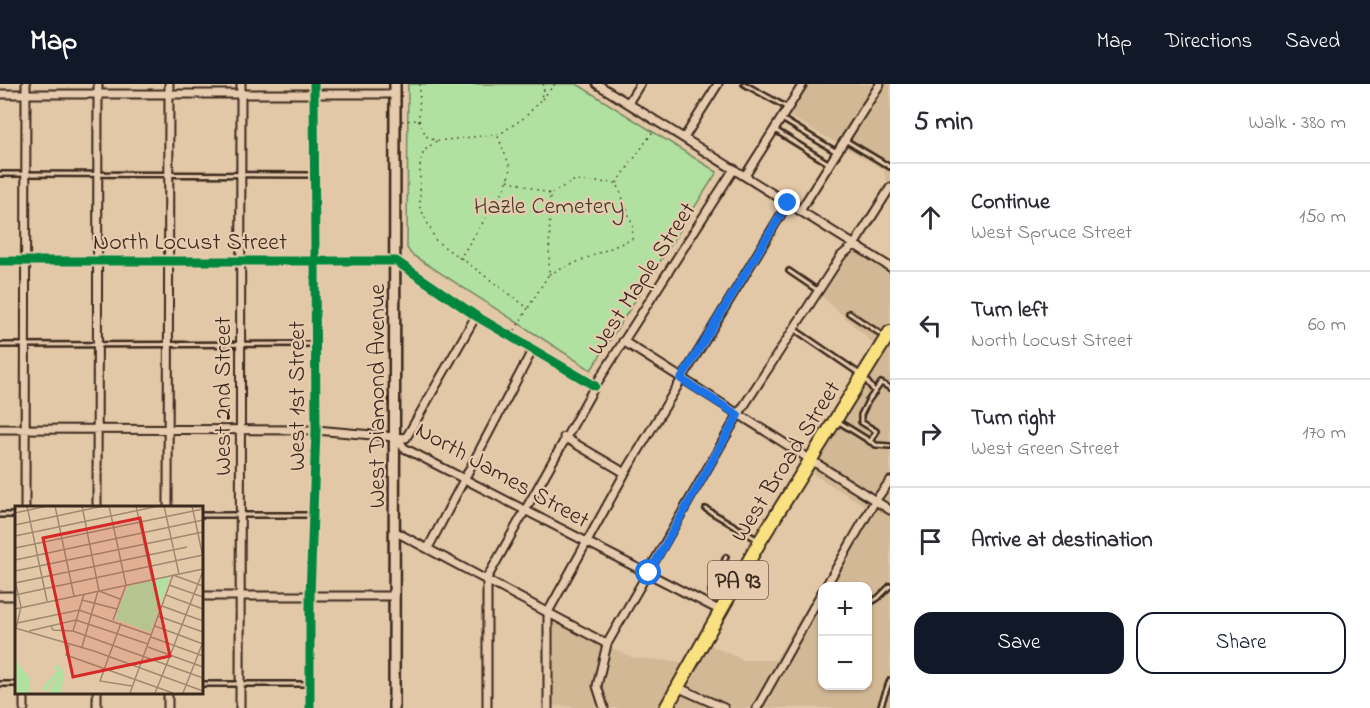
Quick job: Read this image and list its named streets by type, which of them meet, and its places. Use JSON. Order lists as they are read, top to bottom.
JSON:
{
  "streets": {
    "highway": ["West Broad Street", "PA 93"],
    "street": [
      "North Locust Street",
      "West Maple Street",
      "West 2nd Street",
      "West 1st Street",
      "West Diamond Avenue",
      "North James Street"
    ]
  },
  "crossings": [
    ["North Locust Street", "West 2nd Street"],
    ["North Locust Street", "West 1st Street"],
    ["North Locust Street", "West Diamond Avenue"],
    ["West Maple Street", "North James Street"],
    ["West 2nd Street", "North James Street"],
    ["West 1st Street", "North James Street"],
    ["West Diamond Avenue", "North James Street"],
    ["West Broad Street", "North James Street"]
  ],
  "parks": ["Hazle Cemetery"],
  "page": {
    "header": "Map",
    "nav": ["Map", "Directions", "Saved"],
    "heading": ["5 min", "Walk · 380 m"],
    "list": [
      ["Continue", "West Spruce Street", "150 m"],
      ["Turn left", "North Locust Street", "60 m"],
      ["Turn right", "West Green Street", "170 m"],
      "Arrive at destination"
    ],
    "map_buttons": ["+", "−"],
    "buttons": ["Save", "Share"]
  }
}
